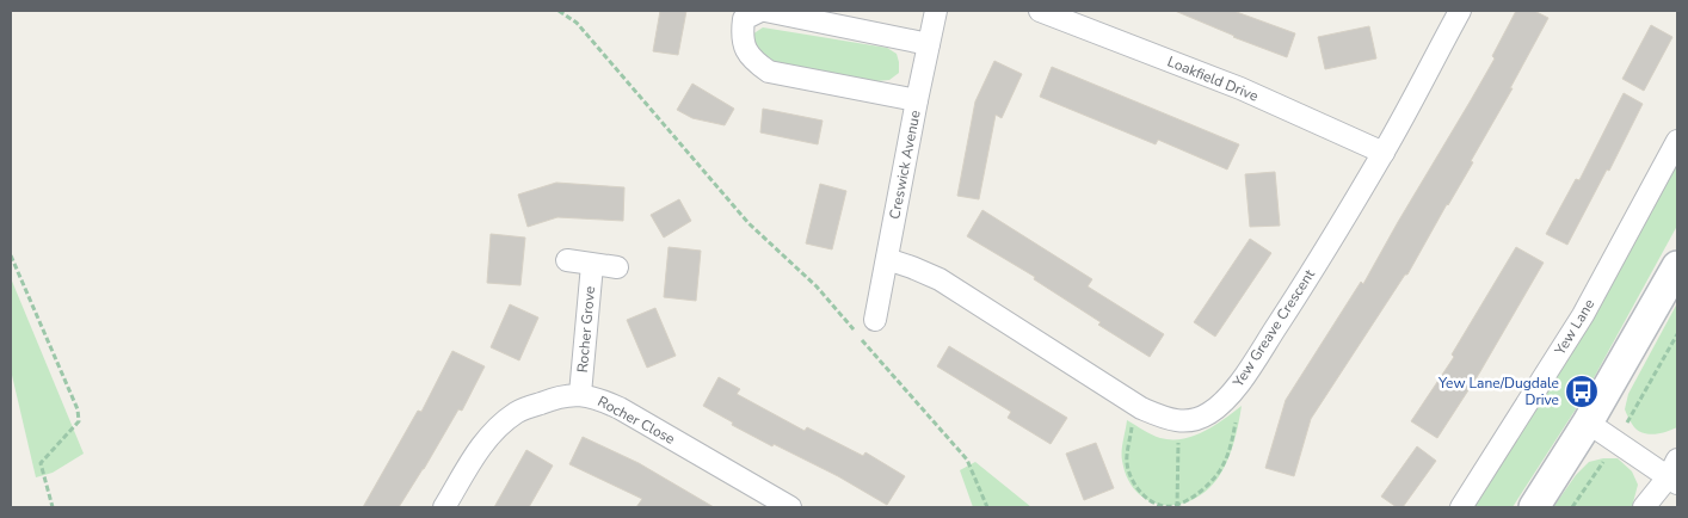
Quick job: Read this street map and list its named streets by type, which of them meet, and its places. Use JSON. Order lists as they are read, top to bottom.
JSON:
{
  "streets": {
    "street": [
      "Loakfield Drive",
      "Creswick Avenue",
      "Yew Lane",
      "Yew Greave Crescent",
      "Rocher Grove",
      "Rocher Close"
    ]
  },
  "crossings": [
    ["Loakfield Drive", "Yew Greave Crescent"],
    ["Rocher Grove", "Rocher Close"]
  ],
  "places": {
    "bus stop": ["Yew Lane/Dugdale Drive"]
  }
}
